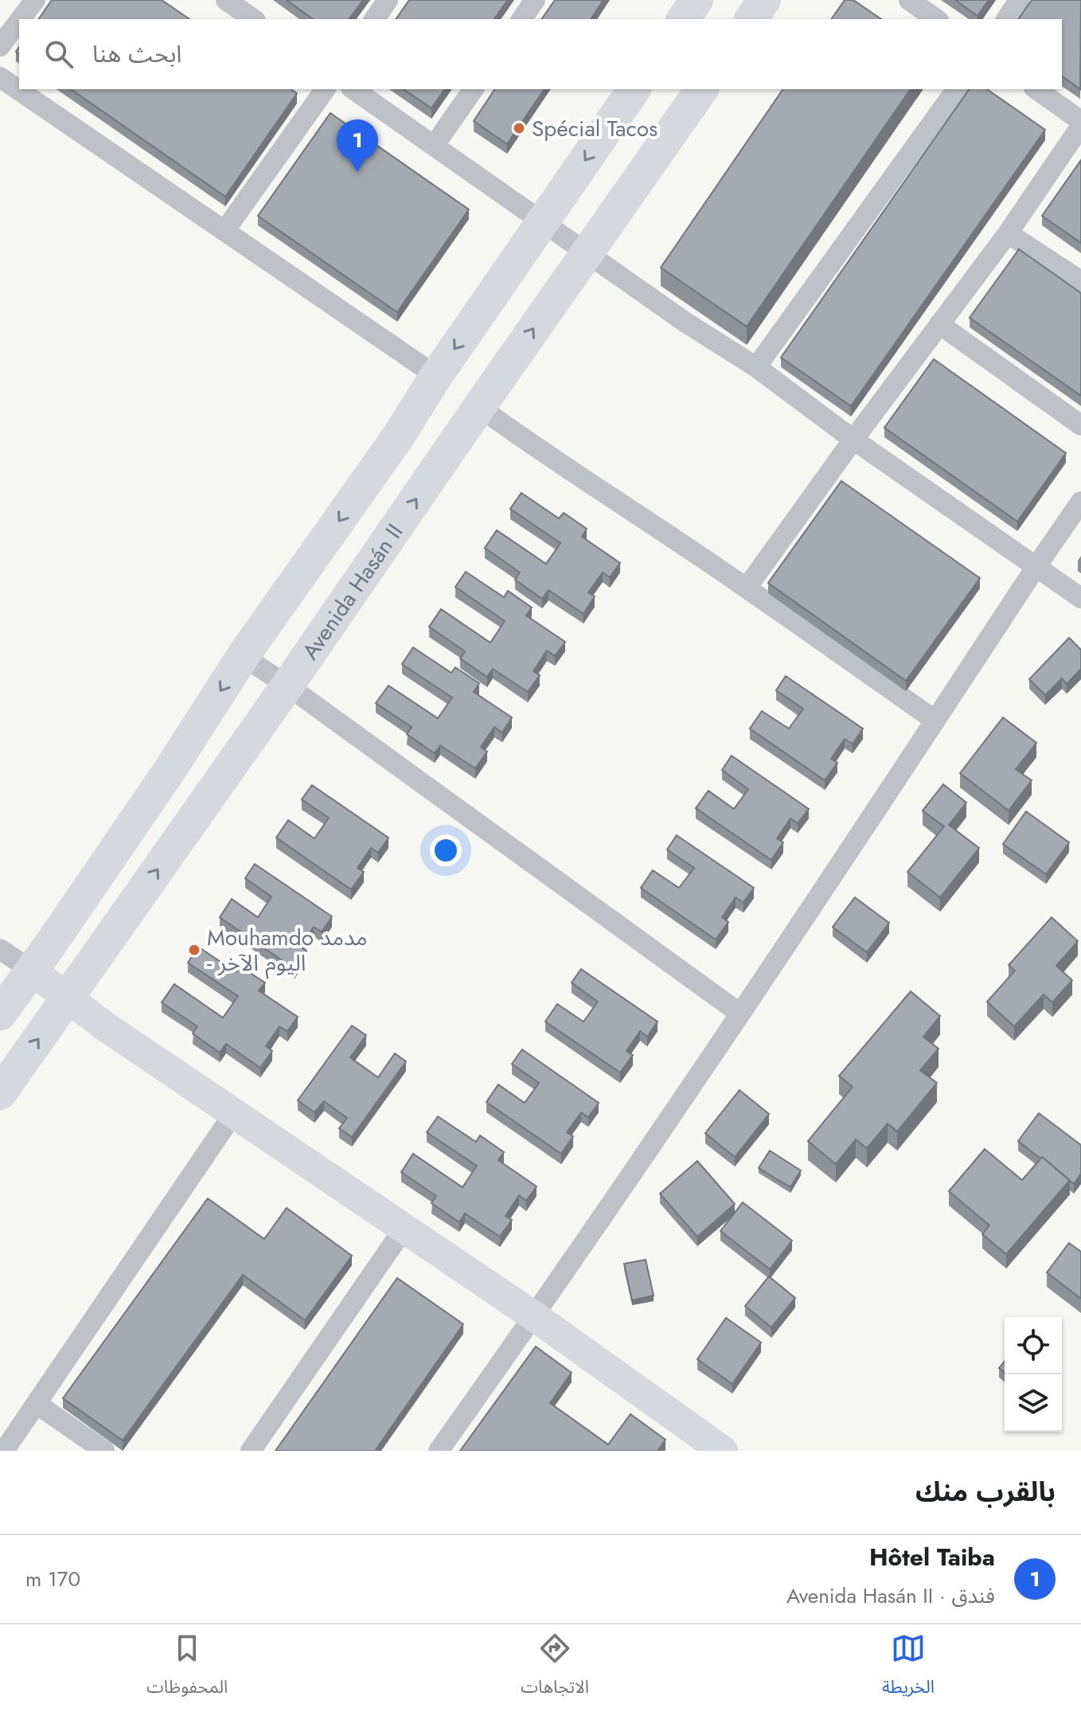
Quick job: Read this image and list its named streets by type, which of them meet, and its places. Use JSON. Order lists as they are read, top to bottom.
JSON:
{
  "streets": {
    "main road": ["Avenida Hasán II"]
  },
  "places": ["Spécial Tacos", "Mouhamdo مدمد - اليوم الآخر"],
  "page": {
    "search": "ابحث هنا",
    "pins": "1",
    "heading": "بالقرب منك",
    "list": [
      {
        "mark": "1",
        "name": "Hôtel Taiba",
        "note": "فندق · Avenida Hasán II",
        "value": "170 m"
      }
    ],
    "nav": ["الخريطة", "الاتجاهات", "المحفوظات"]
  }
}
